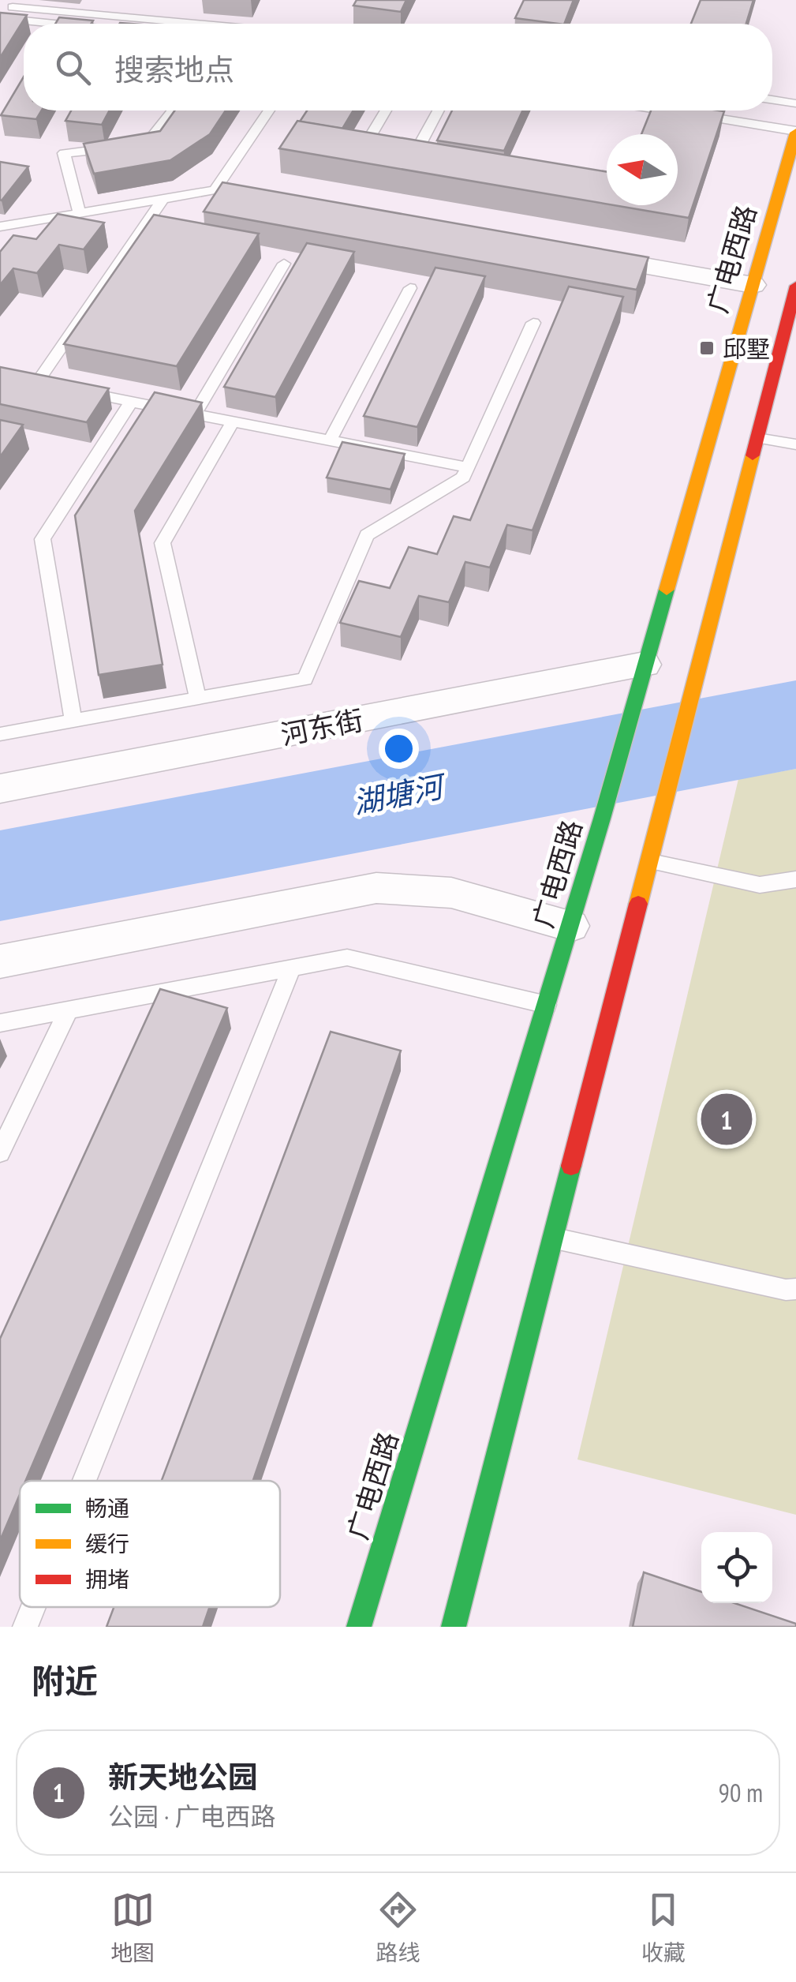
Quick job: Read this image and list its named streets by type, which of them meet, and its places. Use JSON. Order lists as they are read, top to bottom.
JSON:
{
  "streets": {
    "main road": ["广电西路"],
    "street": ["河东街"]
  },
  "crossings": [
    ["广电西路", "河东街"]
  ],
  "water": ["湖塘河"],
  "places": {
    "transit": ["邱墅"]
  },
  "legend": ["畅通", "缓行", "拥堵"],
  "north": "left",
  "page": {
    "search": "搜索地点",
    "pins": "1",
    "heading": "附近",
    "list": [
      {
        "mark": "1",
        "name": "新天地公园",
        "note": "公园 · 广电西路",
        "value": "90 m"
      }
    ],
    "nav": ["地图", "路线", "收藏"]
  }
}
